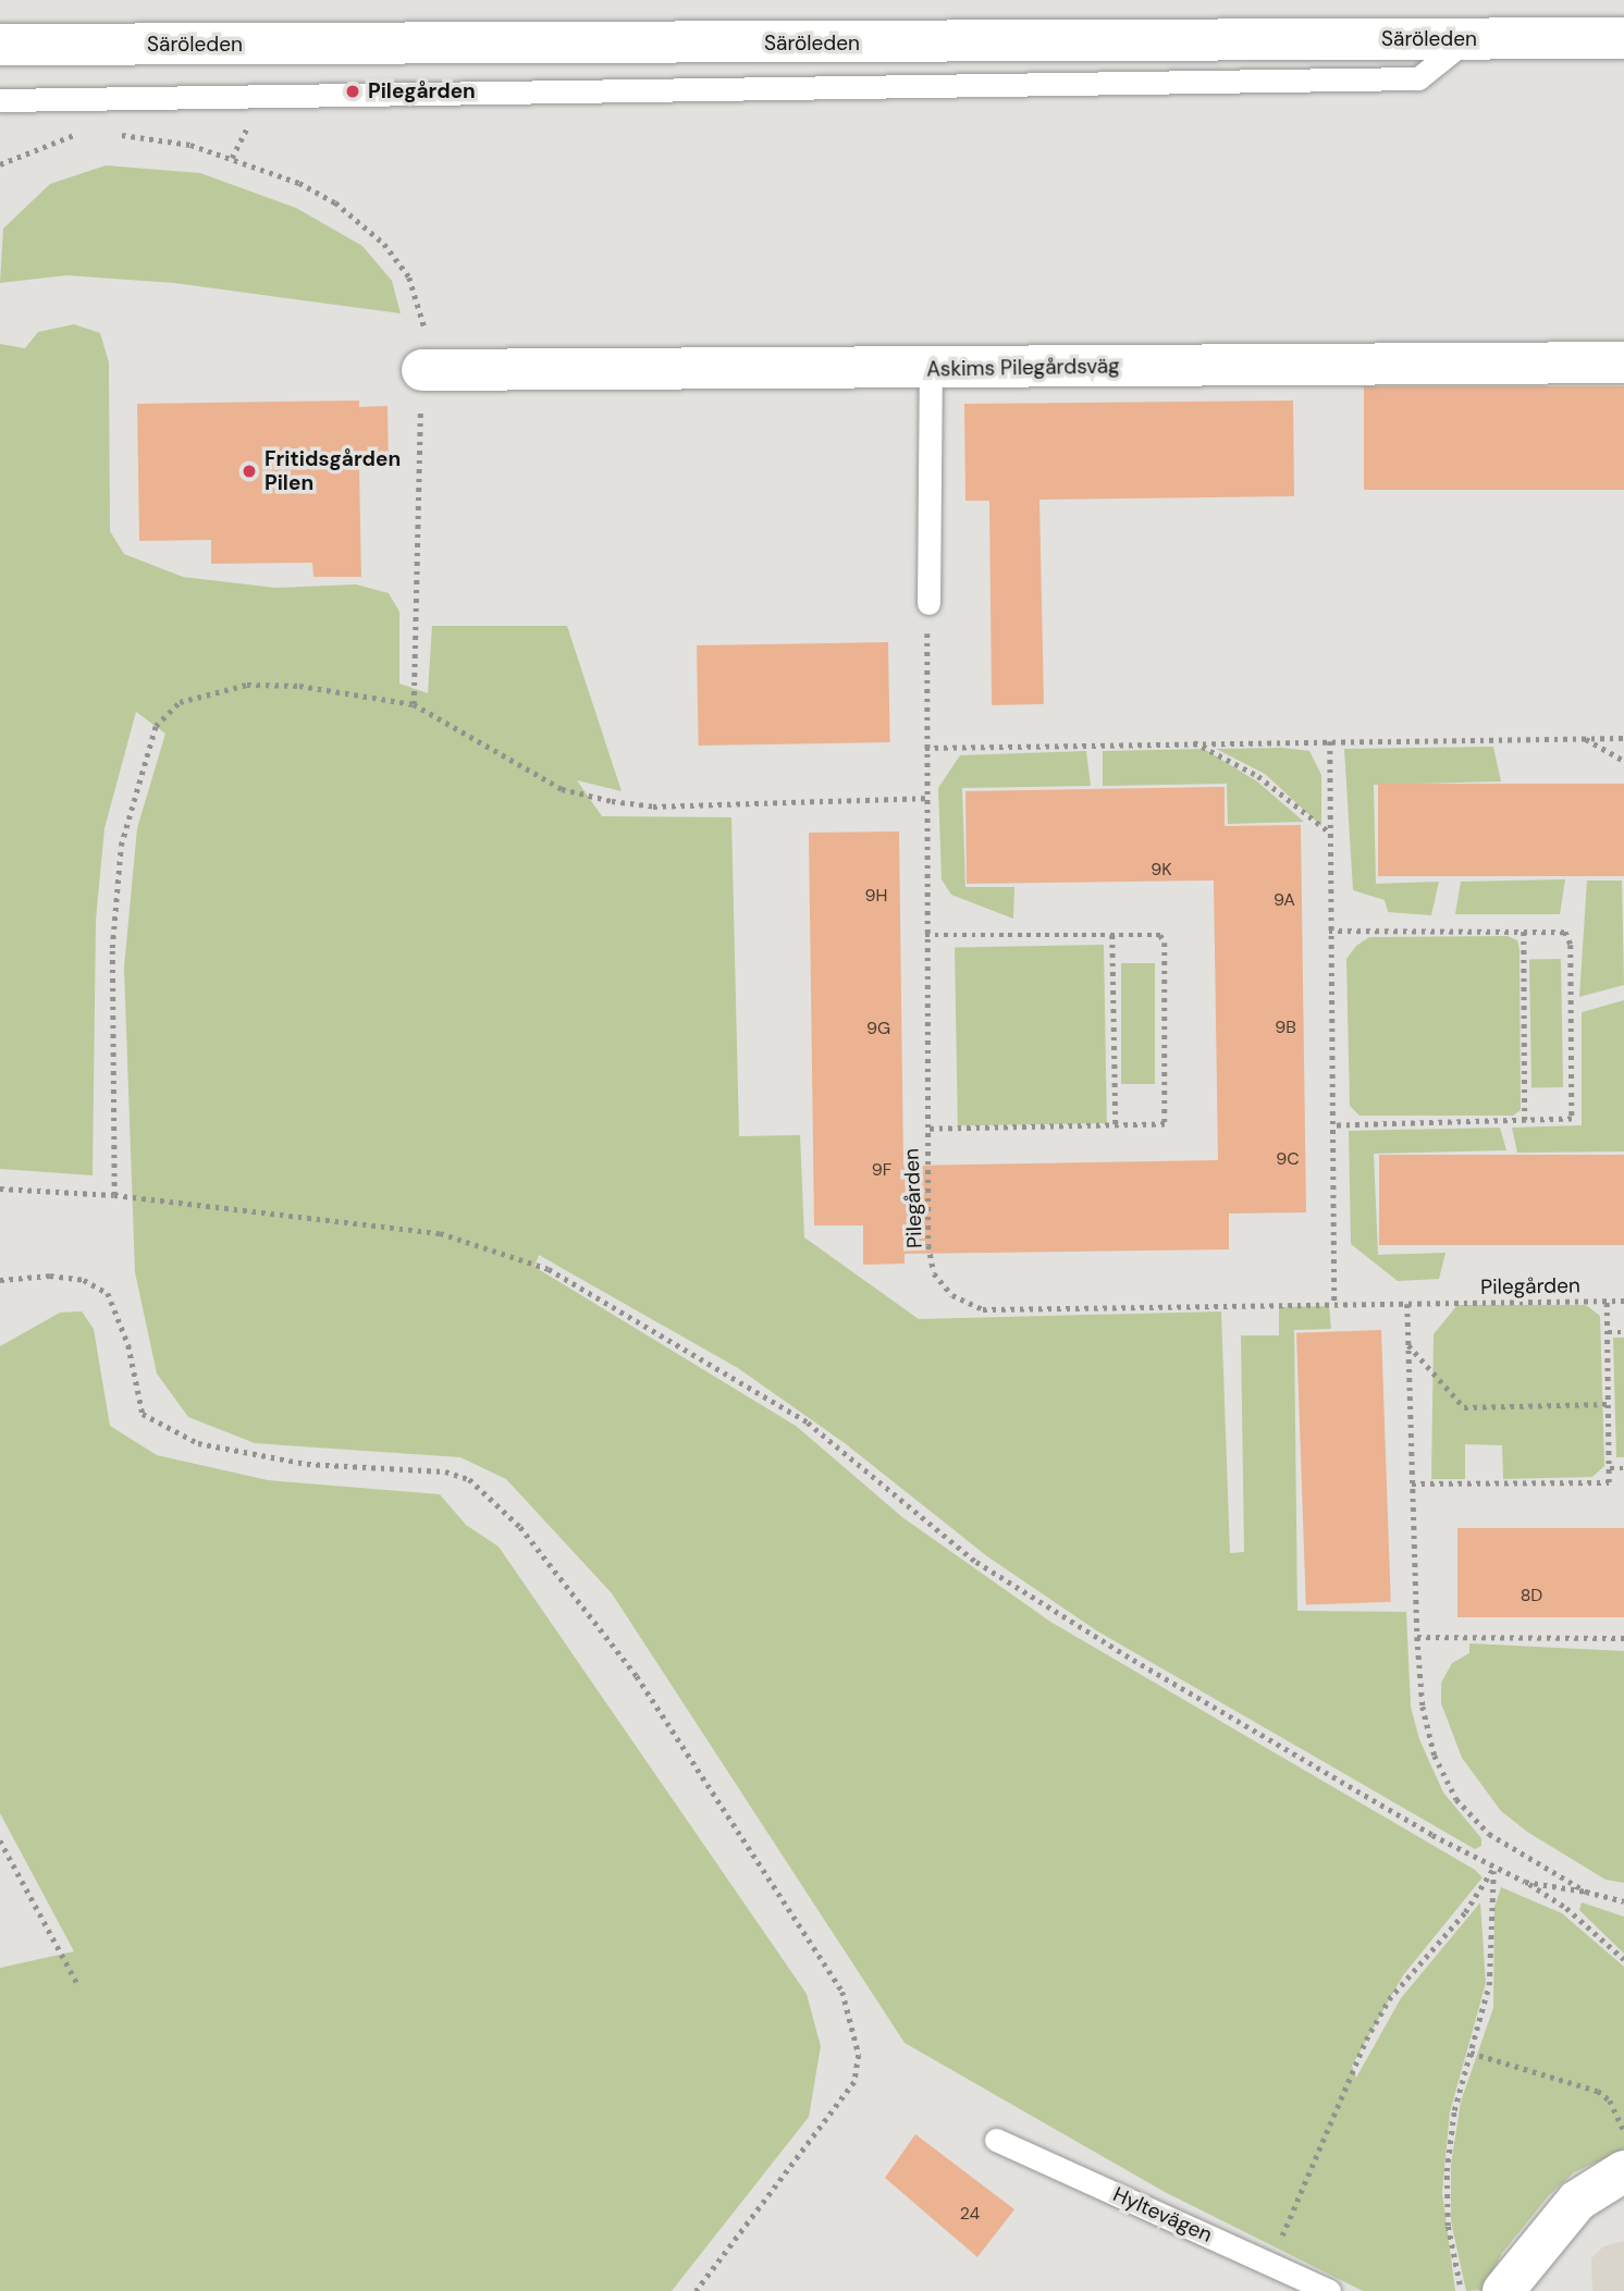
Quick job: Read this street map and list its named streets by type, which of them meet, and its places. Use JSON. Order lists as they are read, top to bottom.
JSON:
{
  "streets": {
    "main road": ["Säröleden", "Askims Pilegårdsväg"],
    "lane": ["Hyltevägen"],
    "path": ["Pilegården"]
  },
  "places": ["Pilegården", "Fritidsgården Pilen"],
  "house_numbers": [
    "9K",
    "9H",
    "9A",
    "9B",
    "9G",
    "9C",
    "9F",
    "8D",
    "24"
  ]
}
